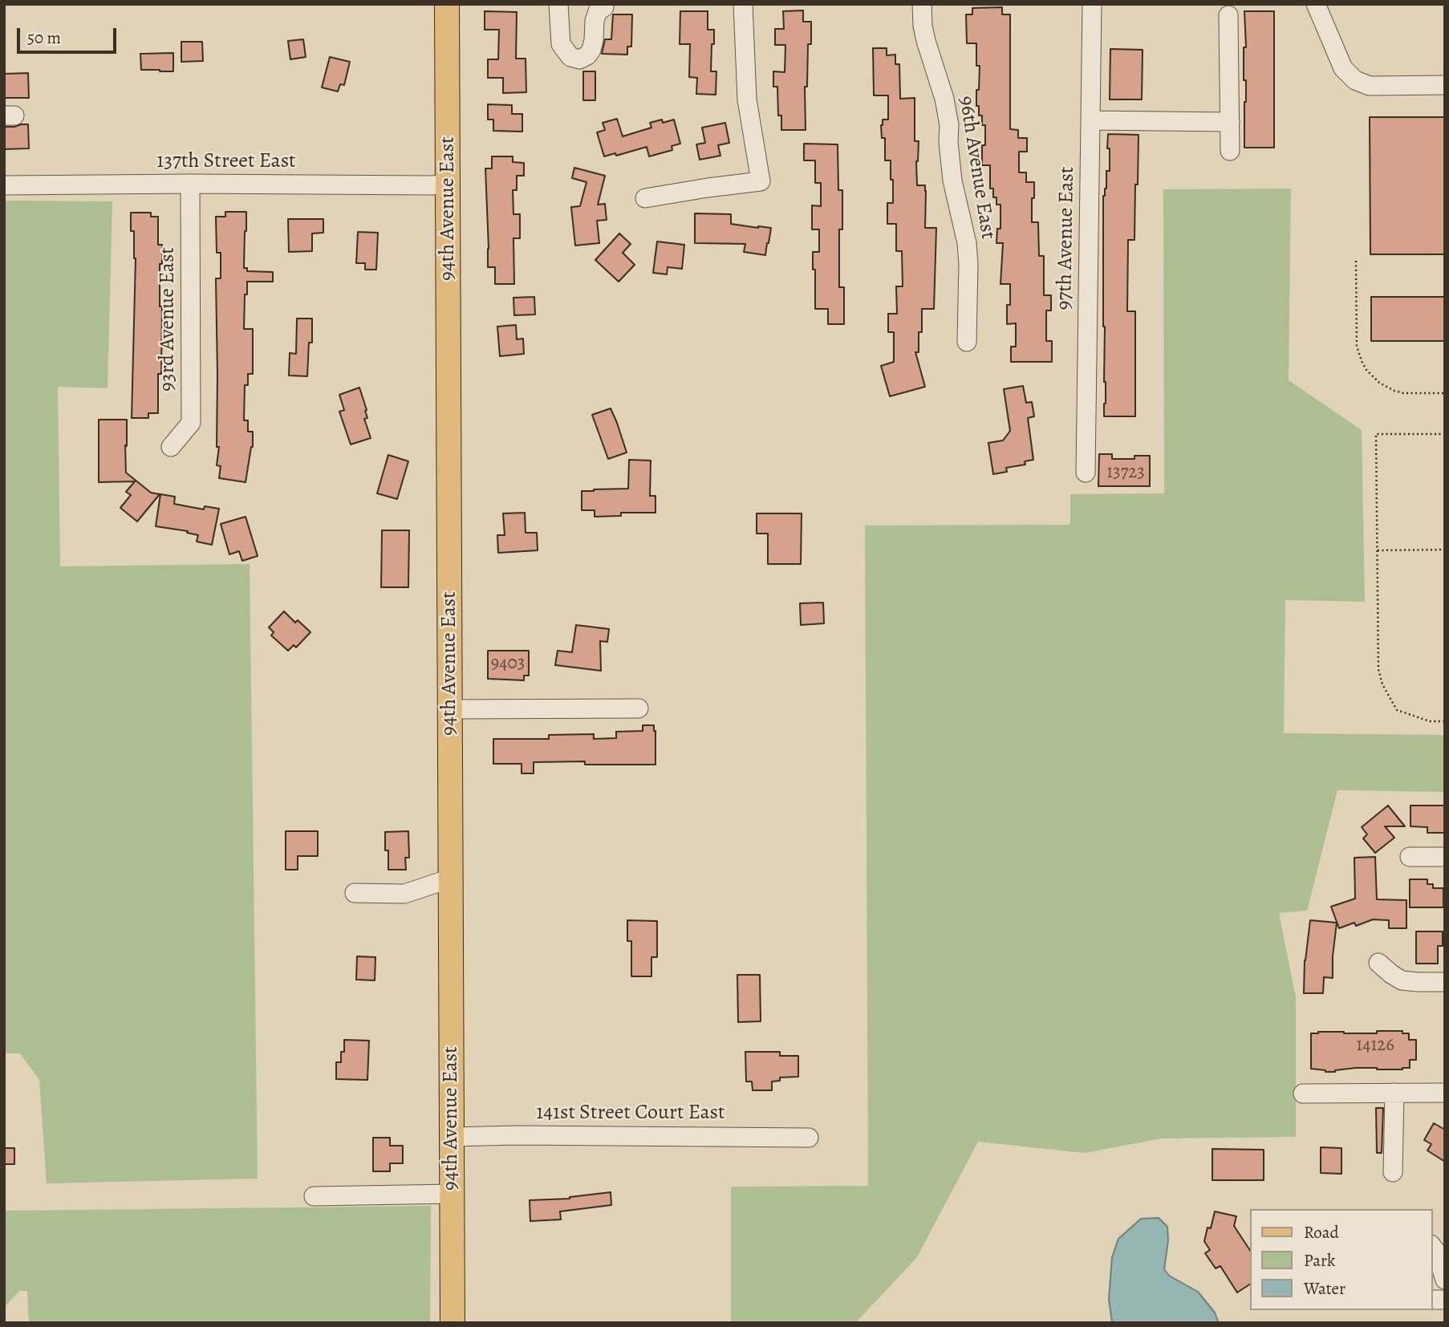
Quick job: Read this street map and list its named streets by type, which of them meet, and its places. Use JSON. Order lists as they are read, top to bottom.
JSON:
{
  "streets": {
    "main road": ["94th Avenue East"],
    "street": [
      "137th Street East",
      "96th Avenue East",
      "97th Avenue East",
      "93rd Avenue East",
      "141st Street Court East"
    ]
  },
  "crossings": [
    ["137th Street East", "94th Avenue East"],
    ["137th Street East", "93rd Avenue East"],
    ["94th Avenue East", "141st Street Court East"]
  ],
  "house_numbers": ["13723", "9403", "14126"],
  "legend": ["Road", "Park", "Water"],
  "scale_bar": "50 m"
}
